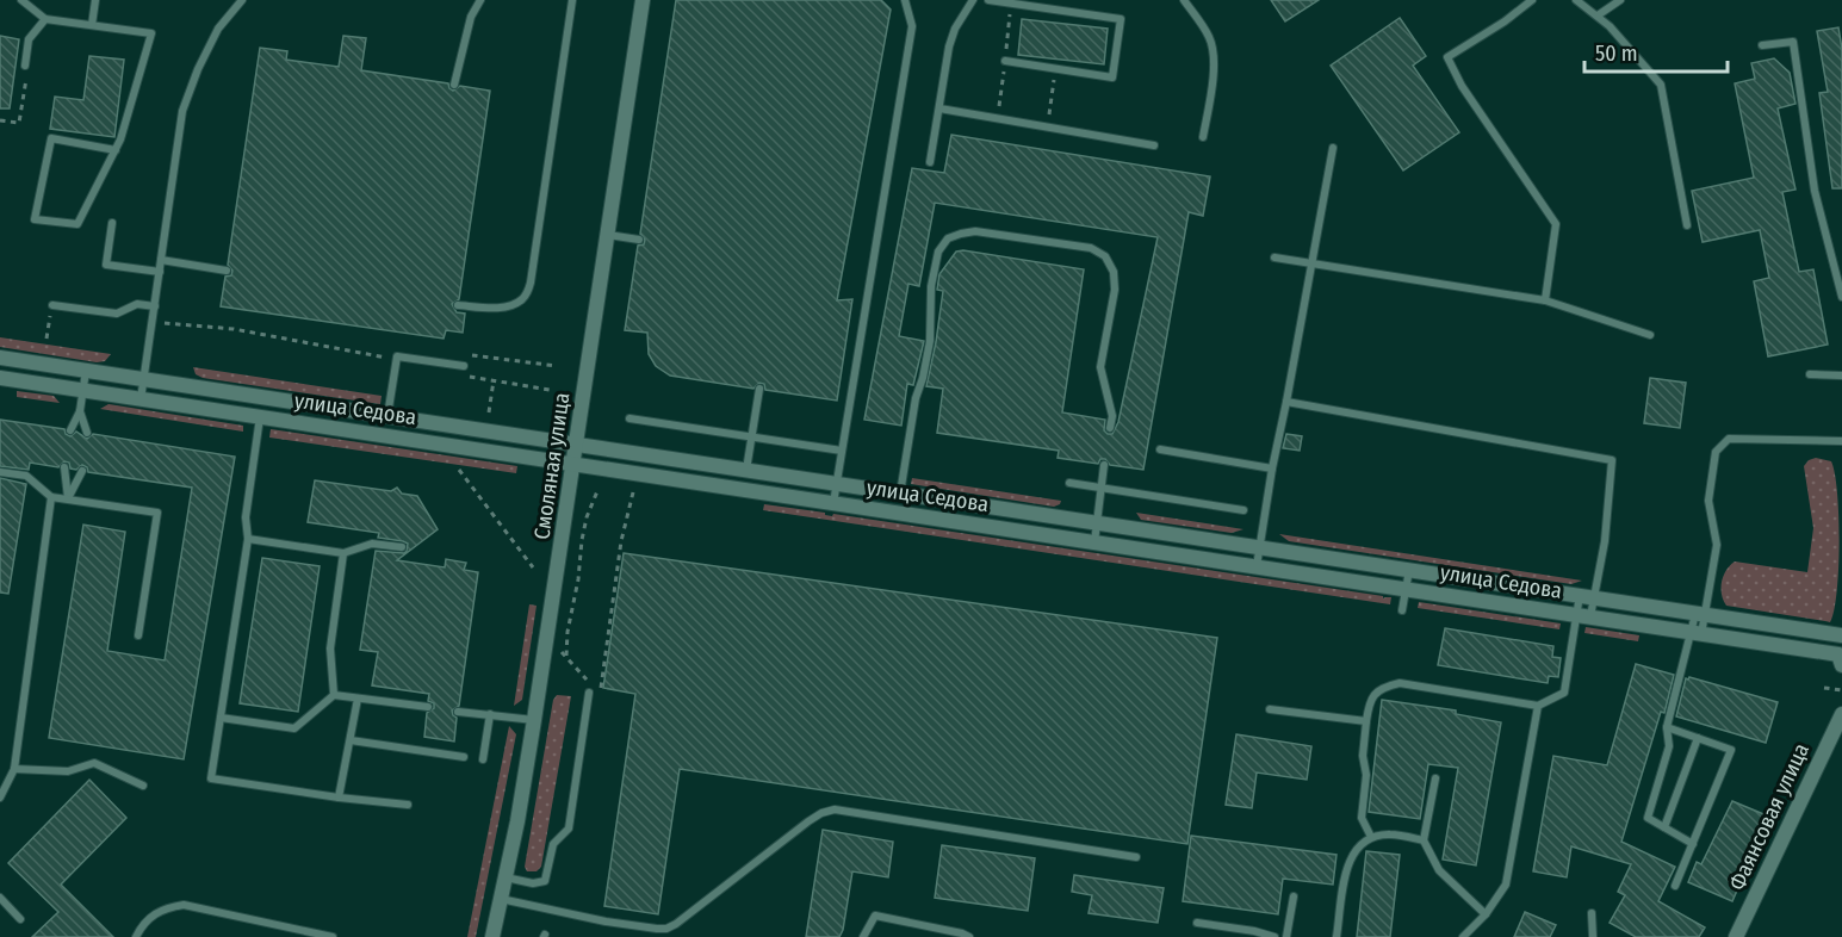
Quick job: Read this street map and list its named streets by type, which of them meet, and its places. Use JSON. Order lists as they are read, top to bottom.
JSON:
{
  "streets": {
    "street": ["улица Седова", "Смоляная улица", "Фаянсовая улица"]
  },
  "crossings": [
    ["улица Седова", "Смоляная улица"]
  ],
  "scale_bar": "50 m"
}
